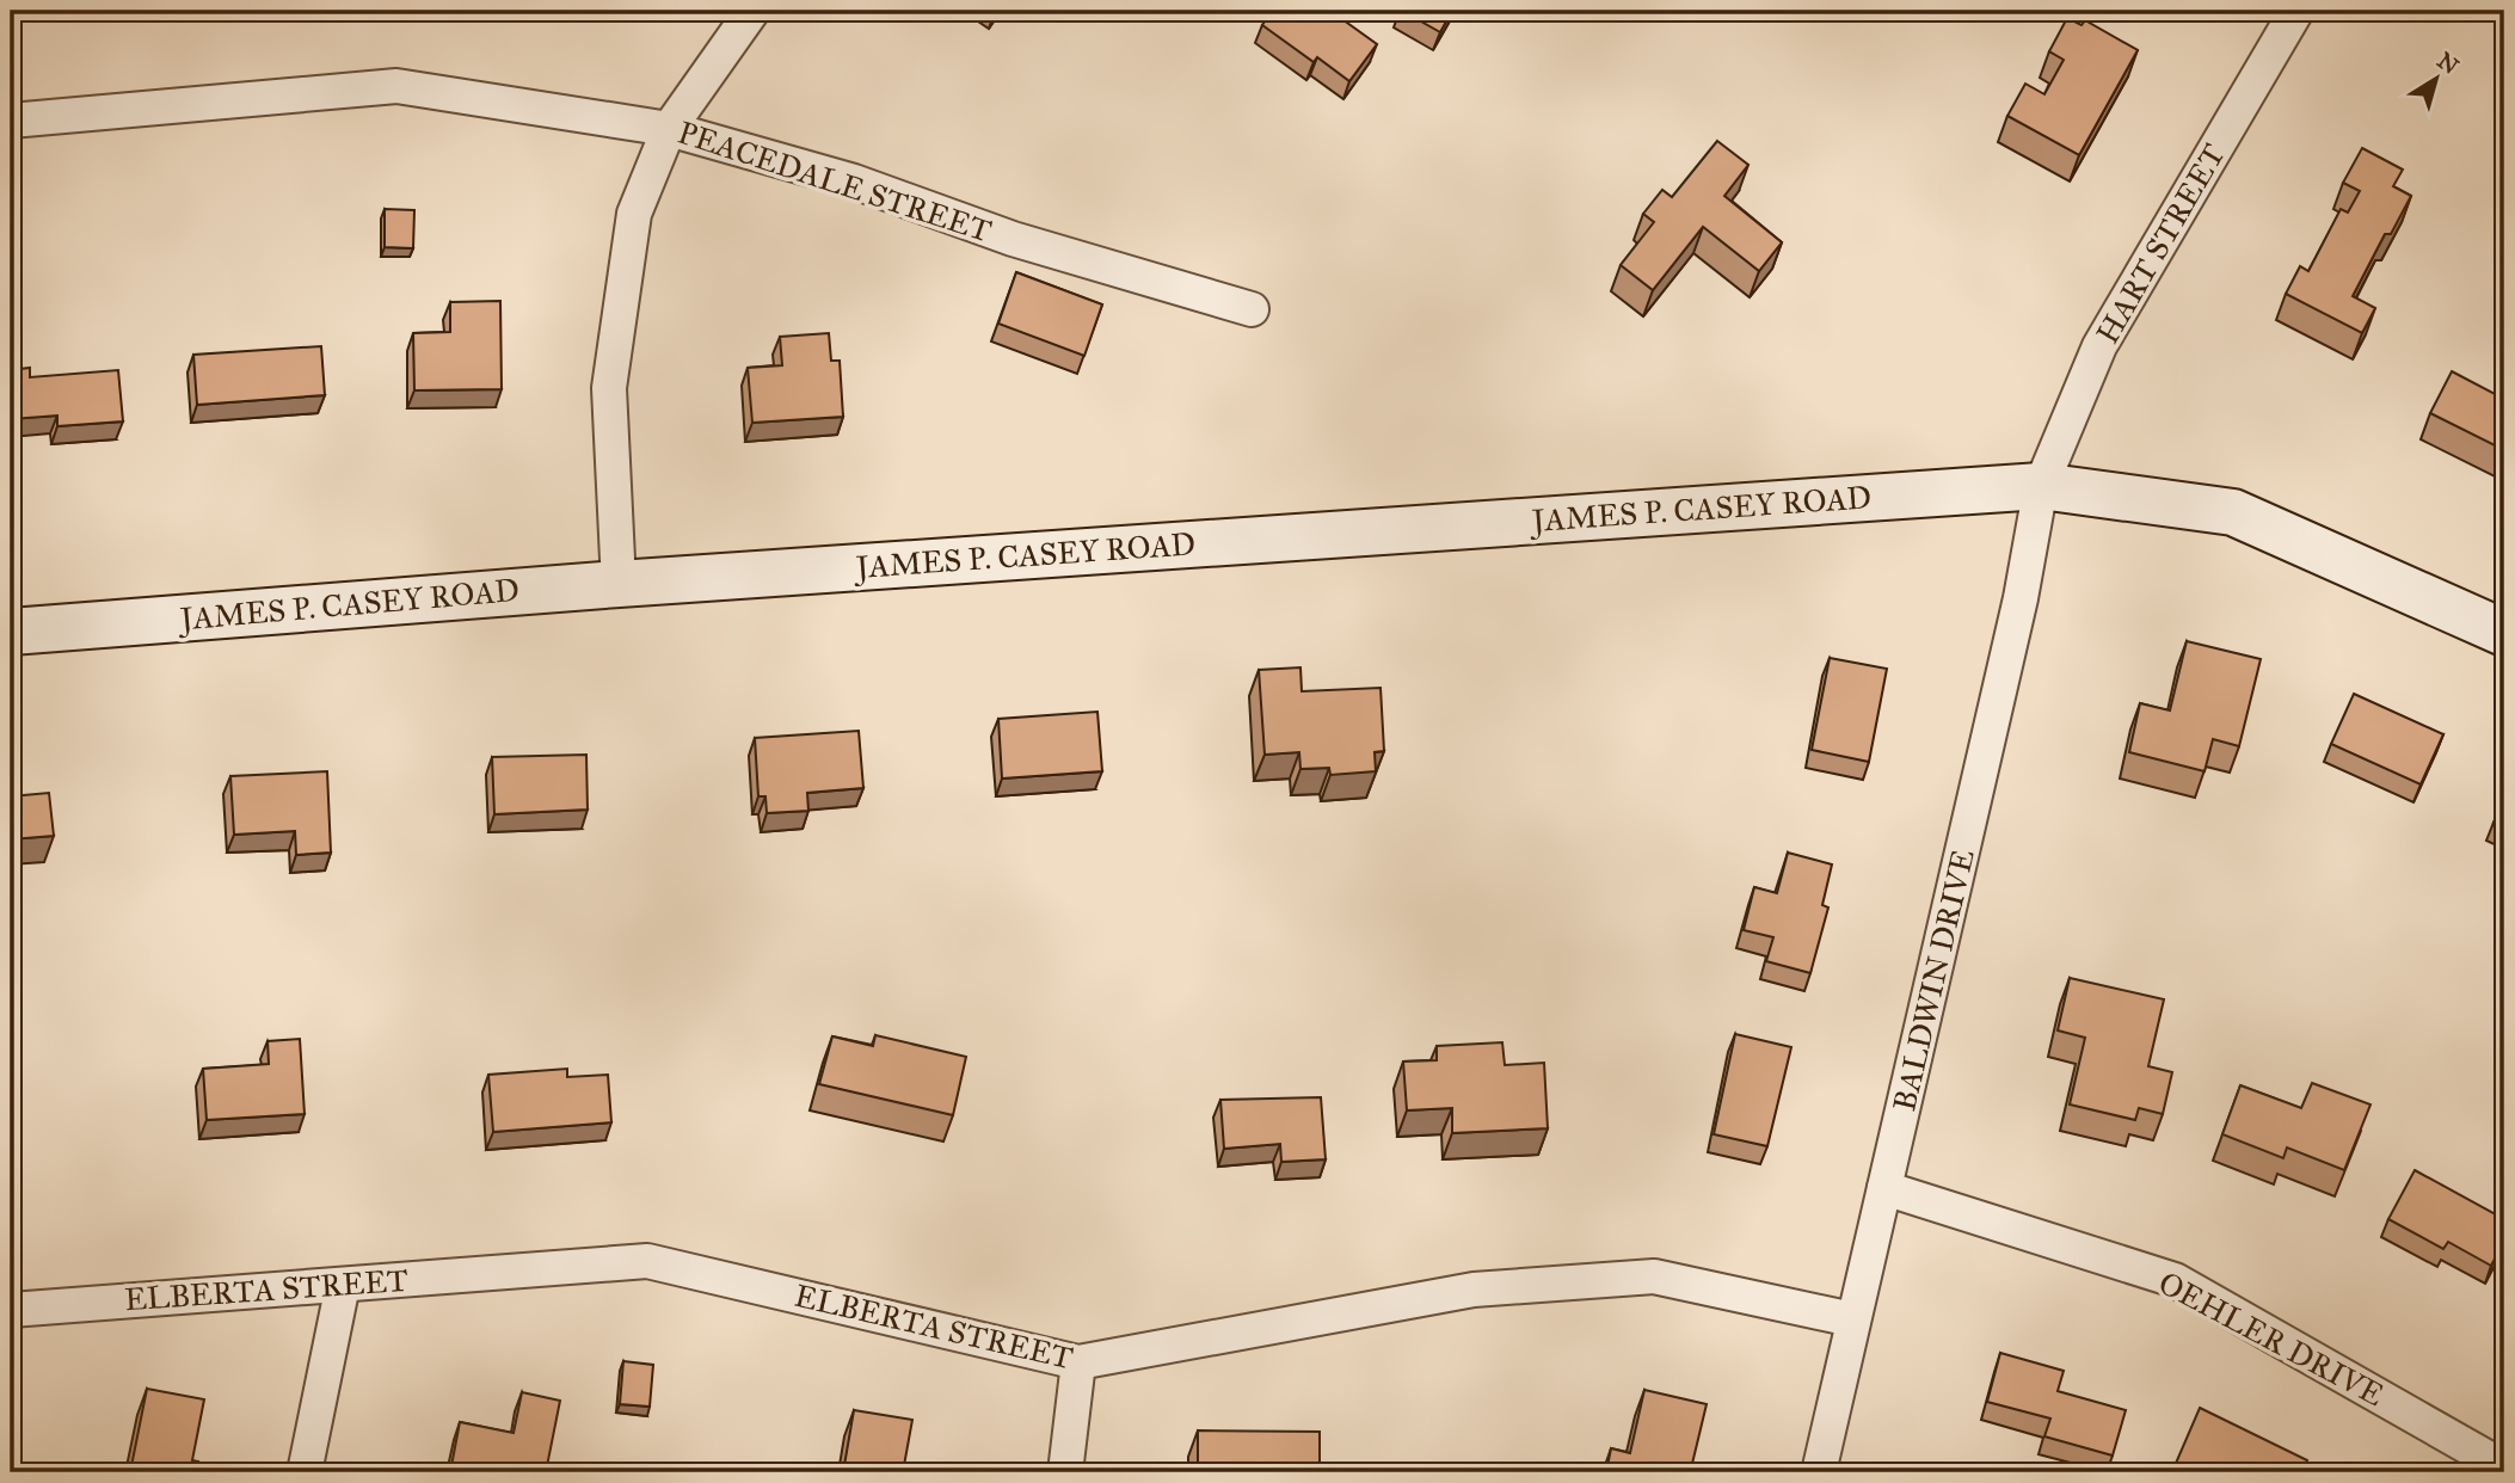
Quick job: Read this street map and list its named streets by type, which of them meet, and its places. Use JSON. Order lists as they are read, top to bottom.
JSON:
{
  "streets": {
    "main road": ["JAMES P. CASEY ROAD"],
    "street": [
      "PEACEDALE STREET",
      "HART STREET",
      "BALDWIN DRIVE",
      "ELBERTA STREET",
      "OEHLER DRIVE"
    ]
  },
  "crossings": [
    ["HART STREET", "JAMES P. CASEY ROAD"],
    ["HART STREET", "BALDWIN DRIVE"],
    ["JAMES P. CASEY ROAD", "BALDWIN DRIVE"],
    ["BALDWIN DRIVE", "ELBERTA STREET"],
    ["BALDWIN DRIVE", "OEHLER DRIVE"]
  ],
  "north": "top right"
}
